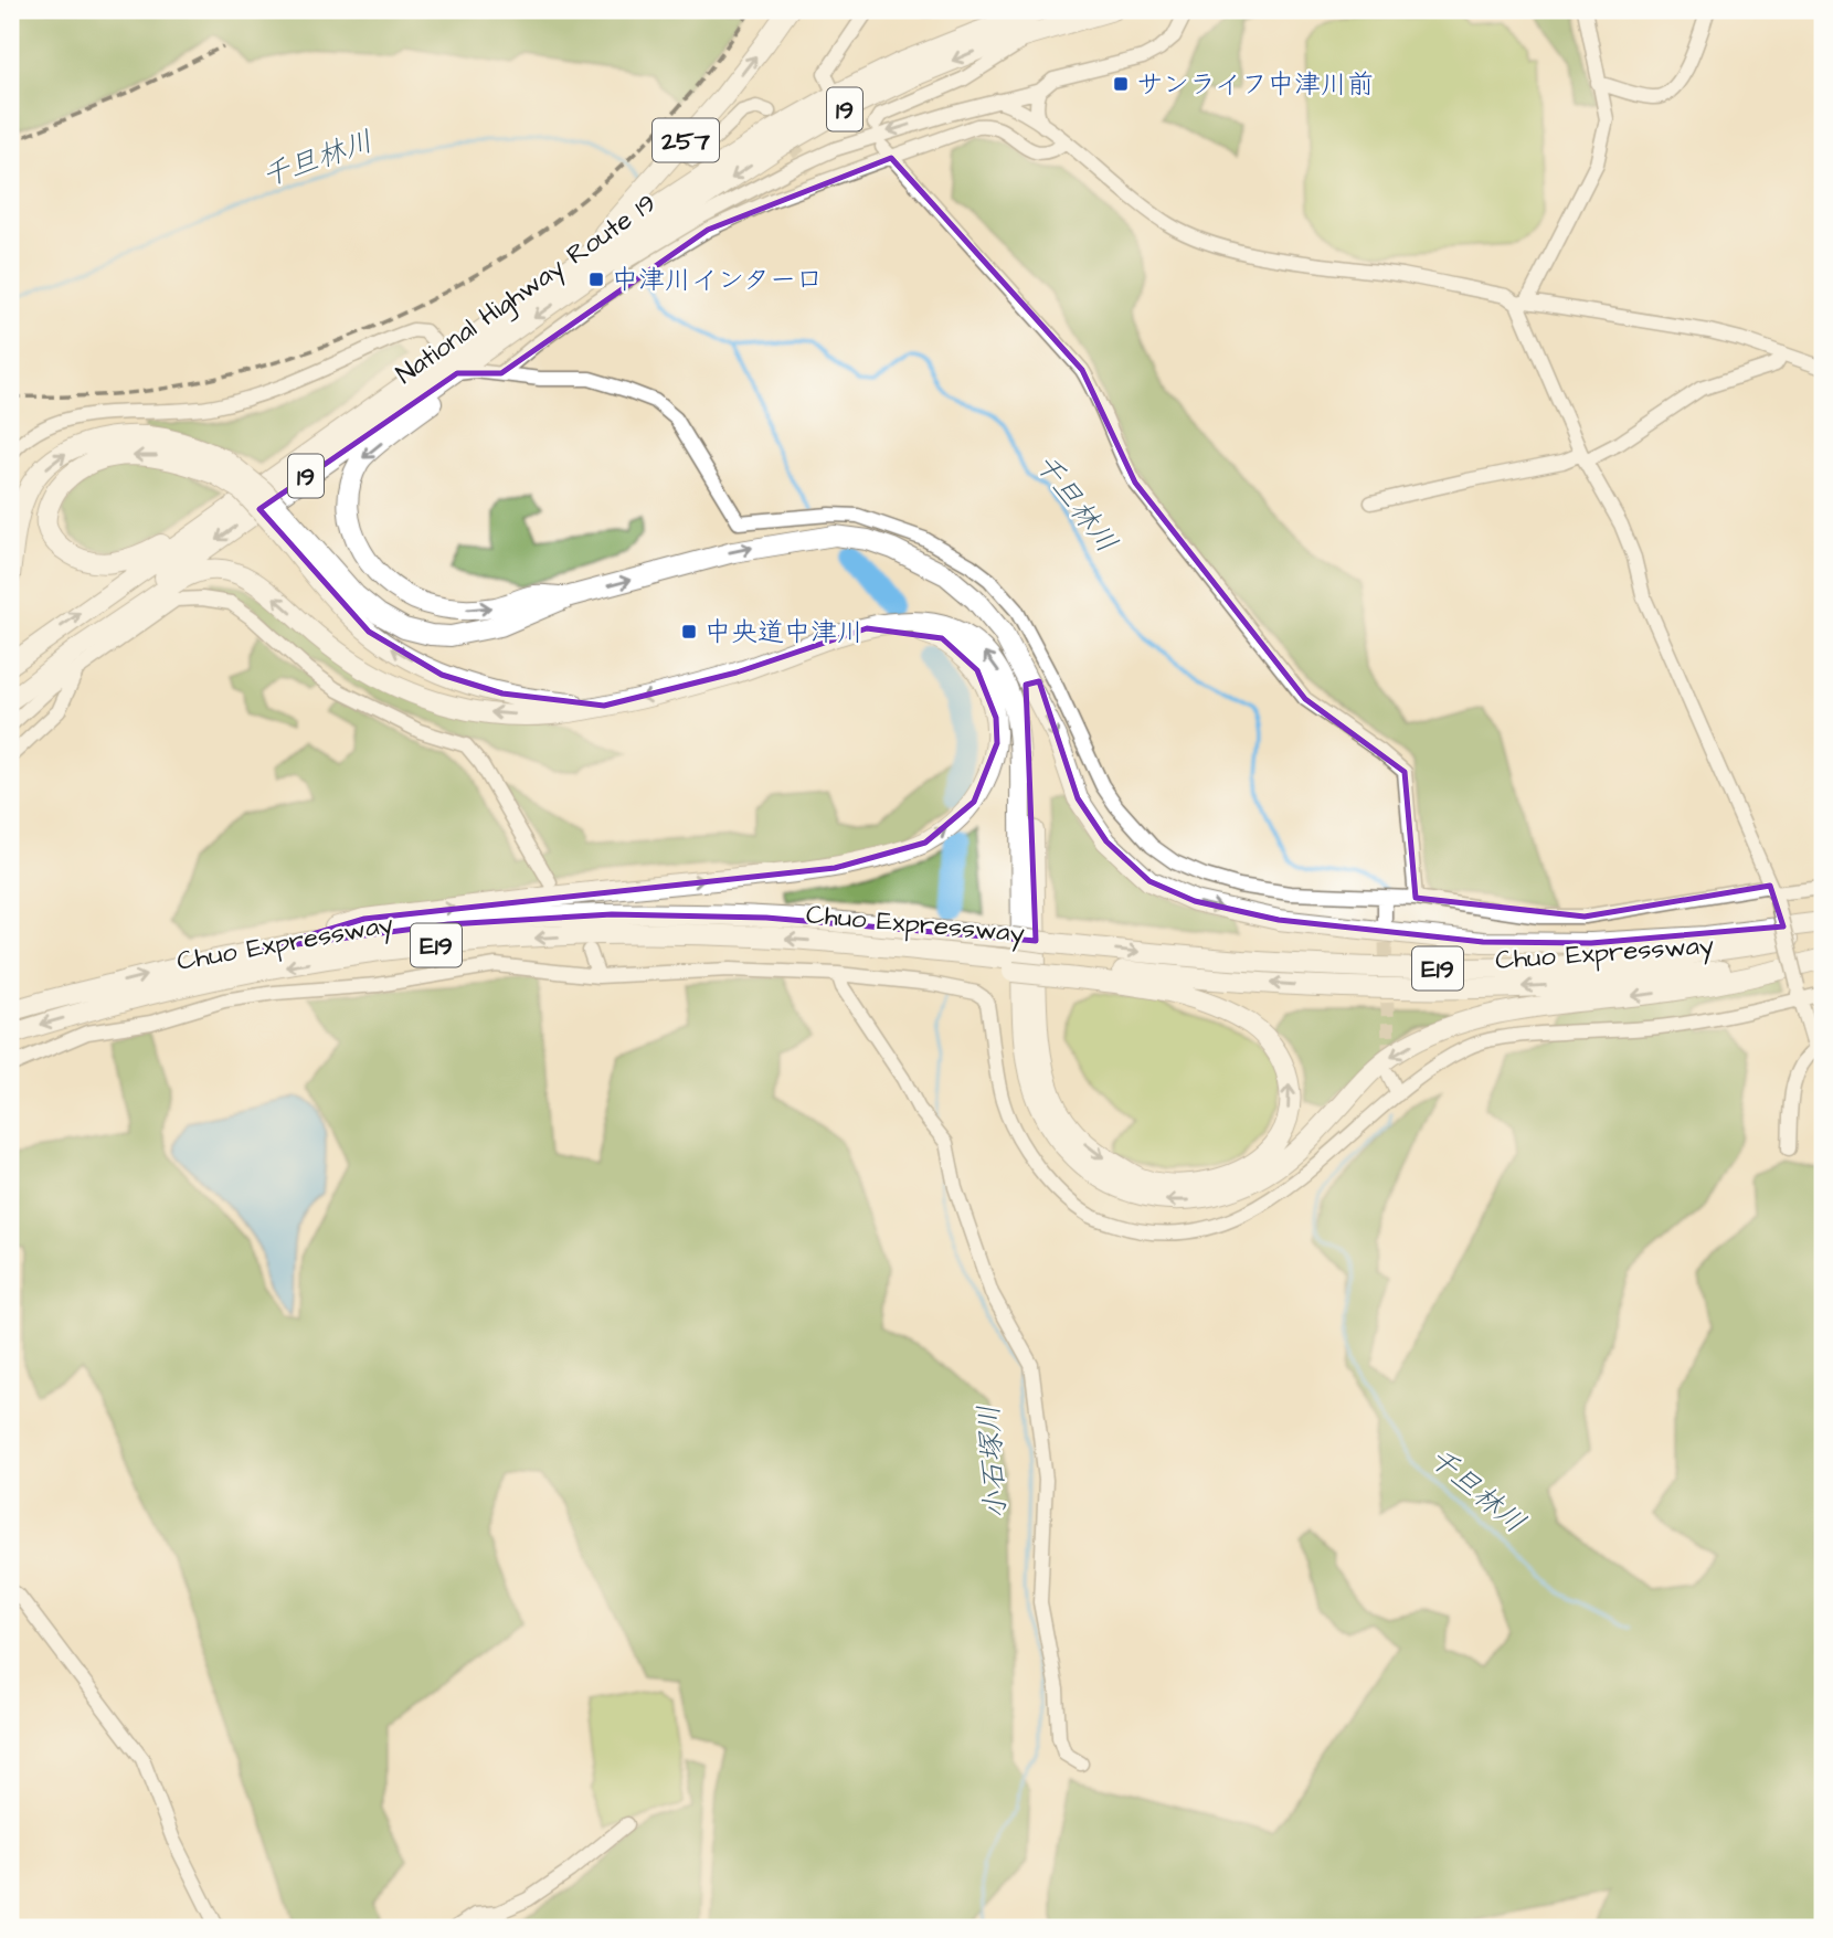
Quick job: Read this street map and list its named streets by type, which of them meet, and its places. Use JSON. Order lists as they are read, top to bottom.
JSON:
{
  "streets": {
    "highway": [
      "19",
      "257",
      "National Highway Route 19",
      "Chuo Expressway",
      "E19"
    ]
  },
  "crossings": [
    ["257", "National Highway Route 19"]
  ],
  "water": ["千旦林川", "小石塚川"],
  "places": {
    "transit": ["サンライフ中津川前", "中津川インター口", "中央道中津川"]
  }
}
